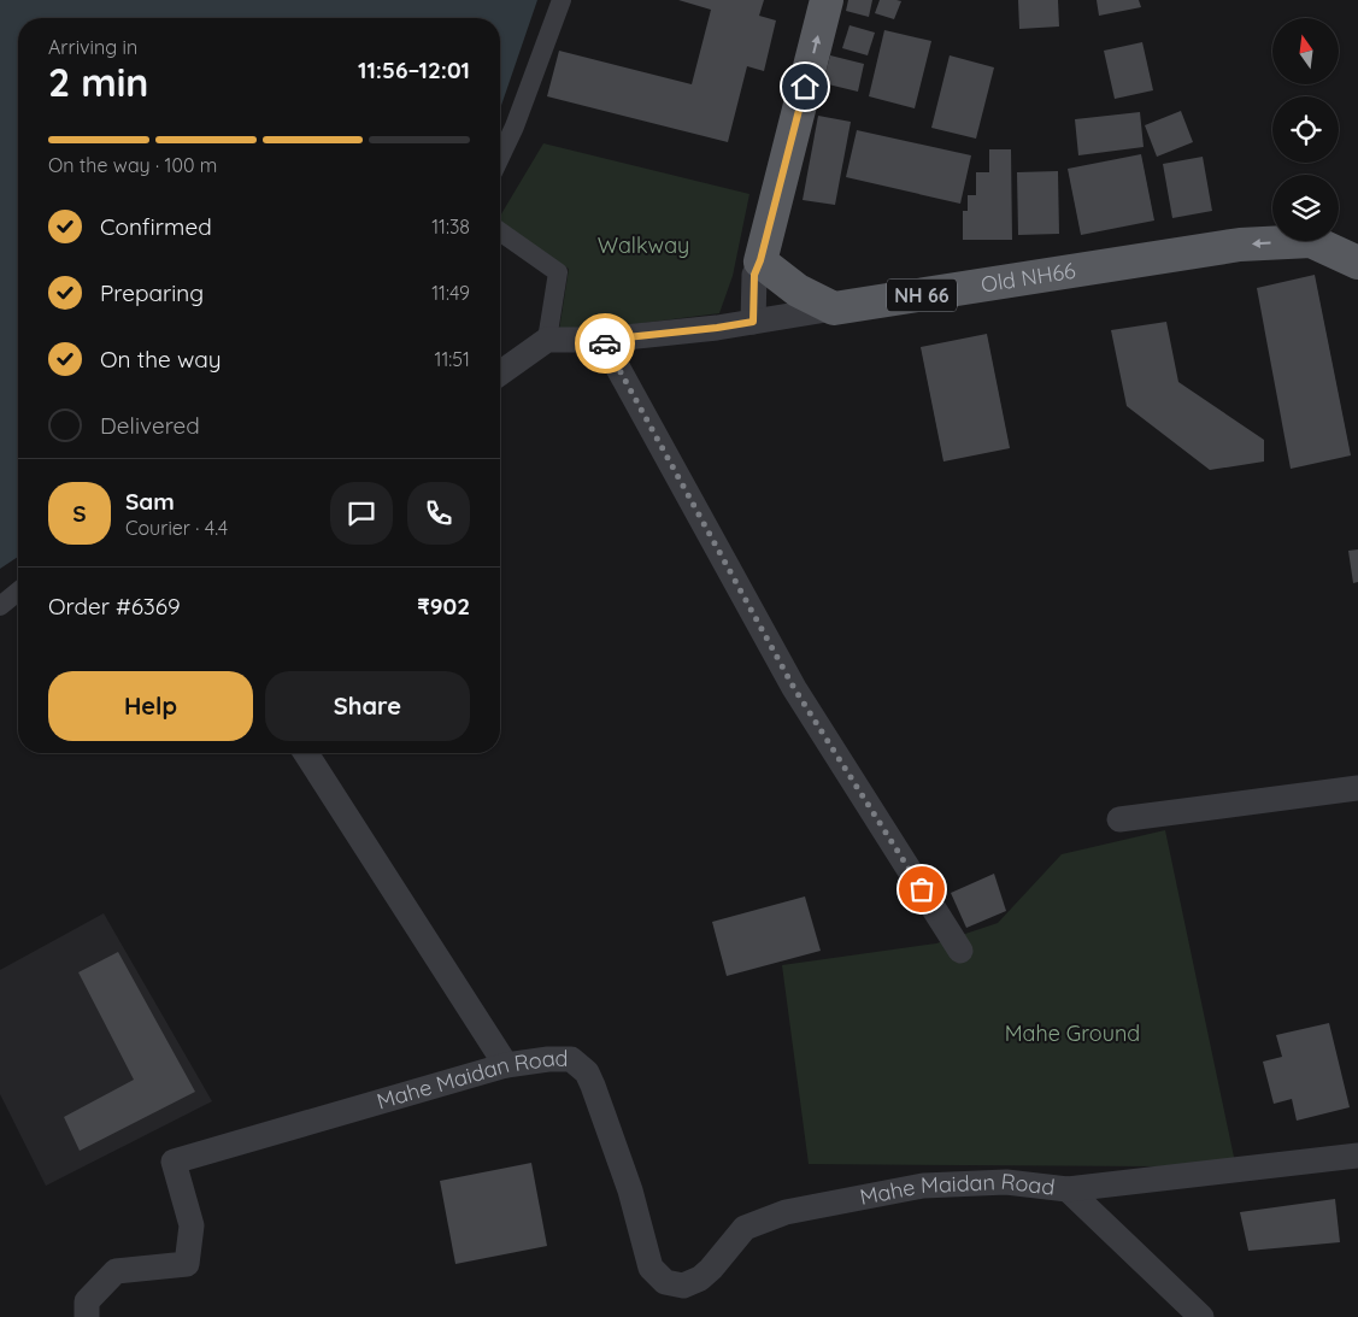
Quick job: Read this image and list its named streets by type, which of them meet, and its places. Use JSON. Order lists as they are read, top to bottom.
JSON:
{
  "streets": {
    "main road": ["Old NH66", "NH 66"],
    "street": ["Mahe Maidan Road"]
  },
  "one_way": ["Old NH66"],
  "parks": ["Walkway", "Mahe Ground"],
  "north": "top",
  "page": {
    "heading": ["2 min", "Arriving in", "11:56–12:01"],
    "panel": [
      "Sam",
      "Courier · 4.4",
      "Order #6369",
      "₹902"
    ],
    "bar": "On the way · 100 m",
    "list": [
      ["Confirmed", "11:38"],
      ["Preparing", "11:49"],
      ["On the way", "11:51"],
      "Delivered"
    ],
    "round": "S",
    "buttons": ["Help", "Share"]
  }
}
